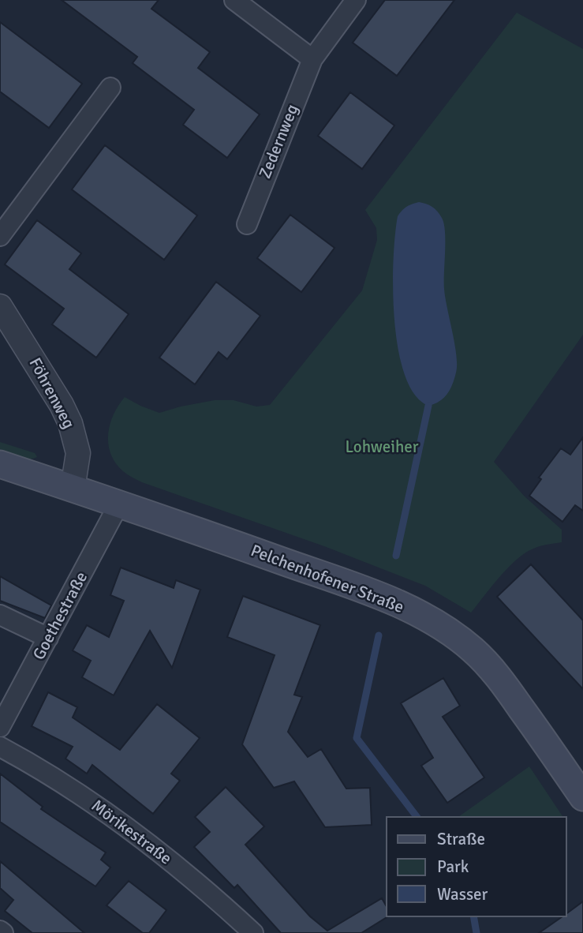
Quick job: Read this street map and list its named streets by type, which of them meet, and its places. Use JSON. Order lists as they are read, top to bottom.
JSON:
{
  "streets": {
    "main road": ["Pelchenhofener Straße"],
    "street": [
      "Zedernweg",
      "Föhrenweg",
      "Goethestraße",
      "Mörikestraße"
    ]
  },
  "crossings": [
    ["Föhrenweg", "Pelchenhofener Straße"],
    ["Pelchenhofener Straße", "Goethestraße"]
  ],
  "parks": ["Lohweiher"],
  "legend": ["Straße", "Park", "Wasser"]
}
